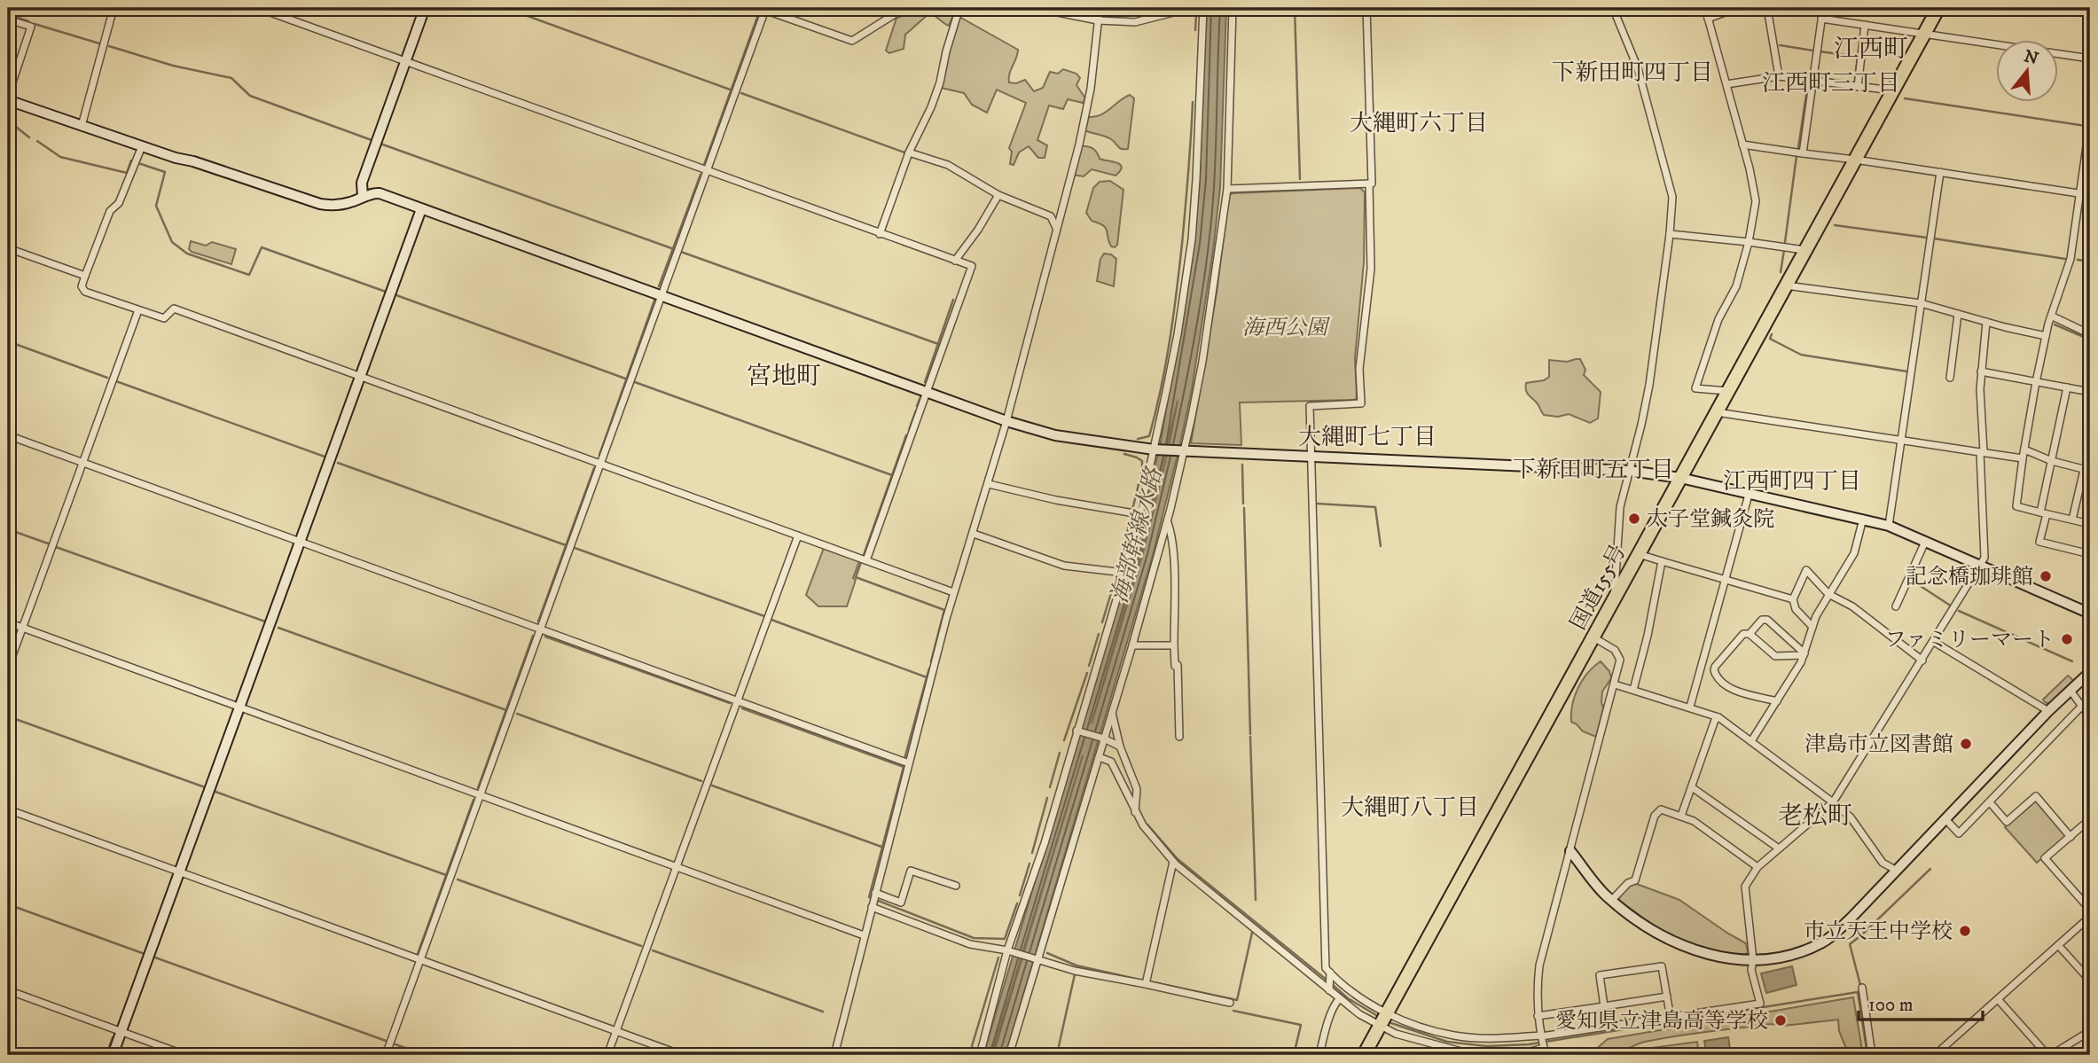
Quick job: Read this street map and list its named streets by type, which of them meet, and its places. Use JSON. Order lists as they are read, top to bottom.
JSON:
{
  "streets": {
    "highway": ["国道155号"]
  },
  "districts": [
    "江西町",
    "下新田町四丁目",
    "江西町三丁目",
    "大縄町六丁目",
    "宮地町",
    "大縄町七丁目",
    "下新田町五丁目",
    "江西町四丁目",
    "大縄町八丁目",
    "老松町"
  ],
  "water": ["海部幹線水路"],
  "parks": ["海西公園"],
  "places": [
    "太子堂鍼灸院",
    "記念橋珈琲館",
    "ファミリーマート",
    "津島市立図書館",
    "市立天王中学校",
    "愛知県立津島高等学校"
  ],
  "scale_bar": "100 m",
  "north": "top"
}
